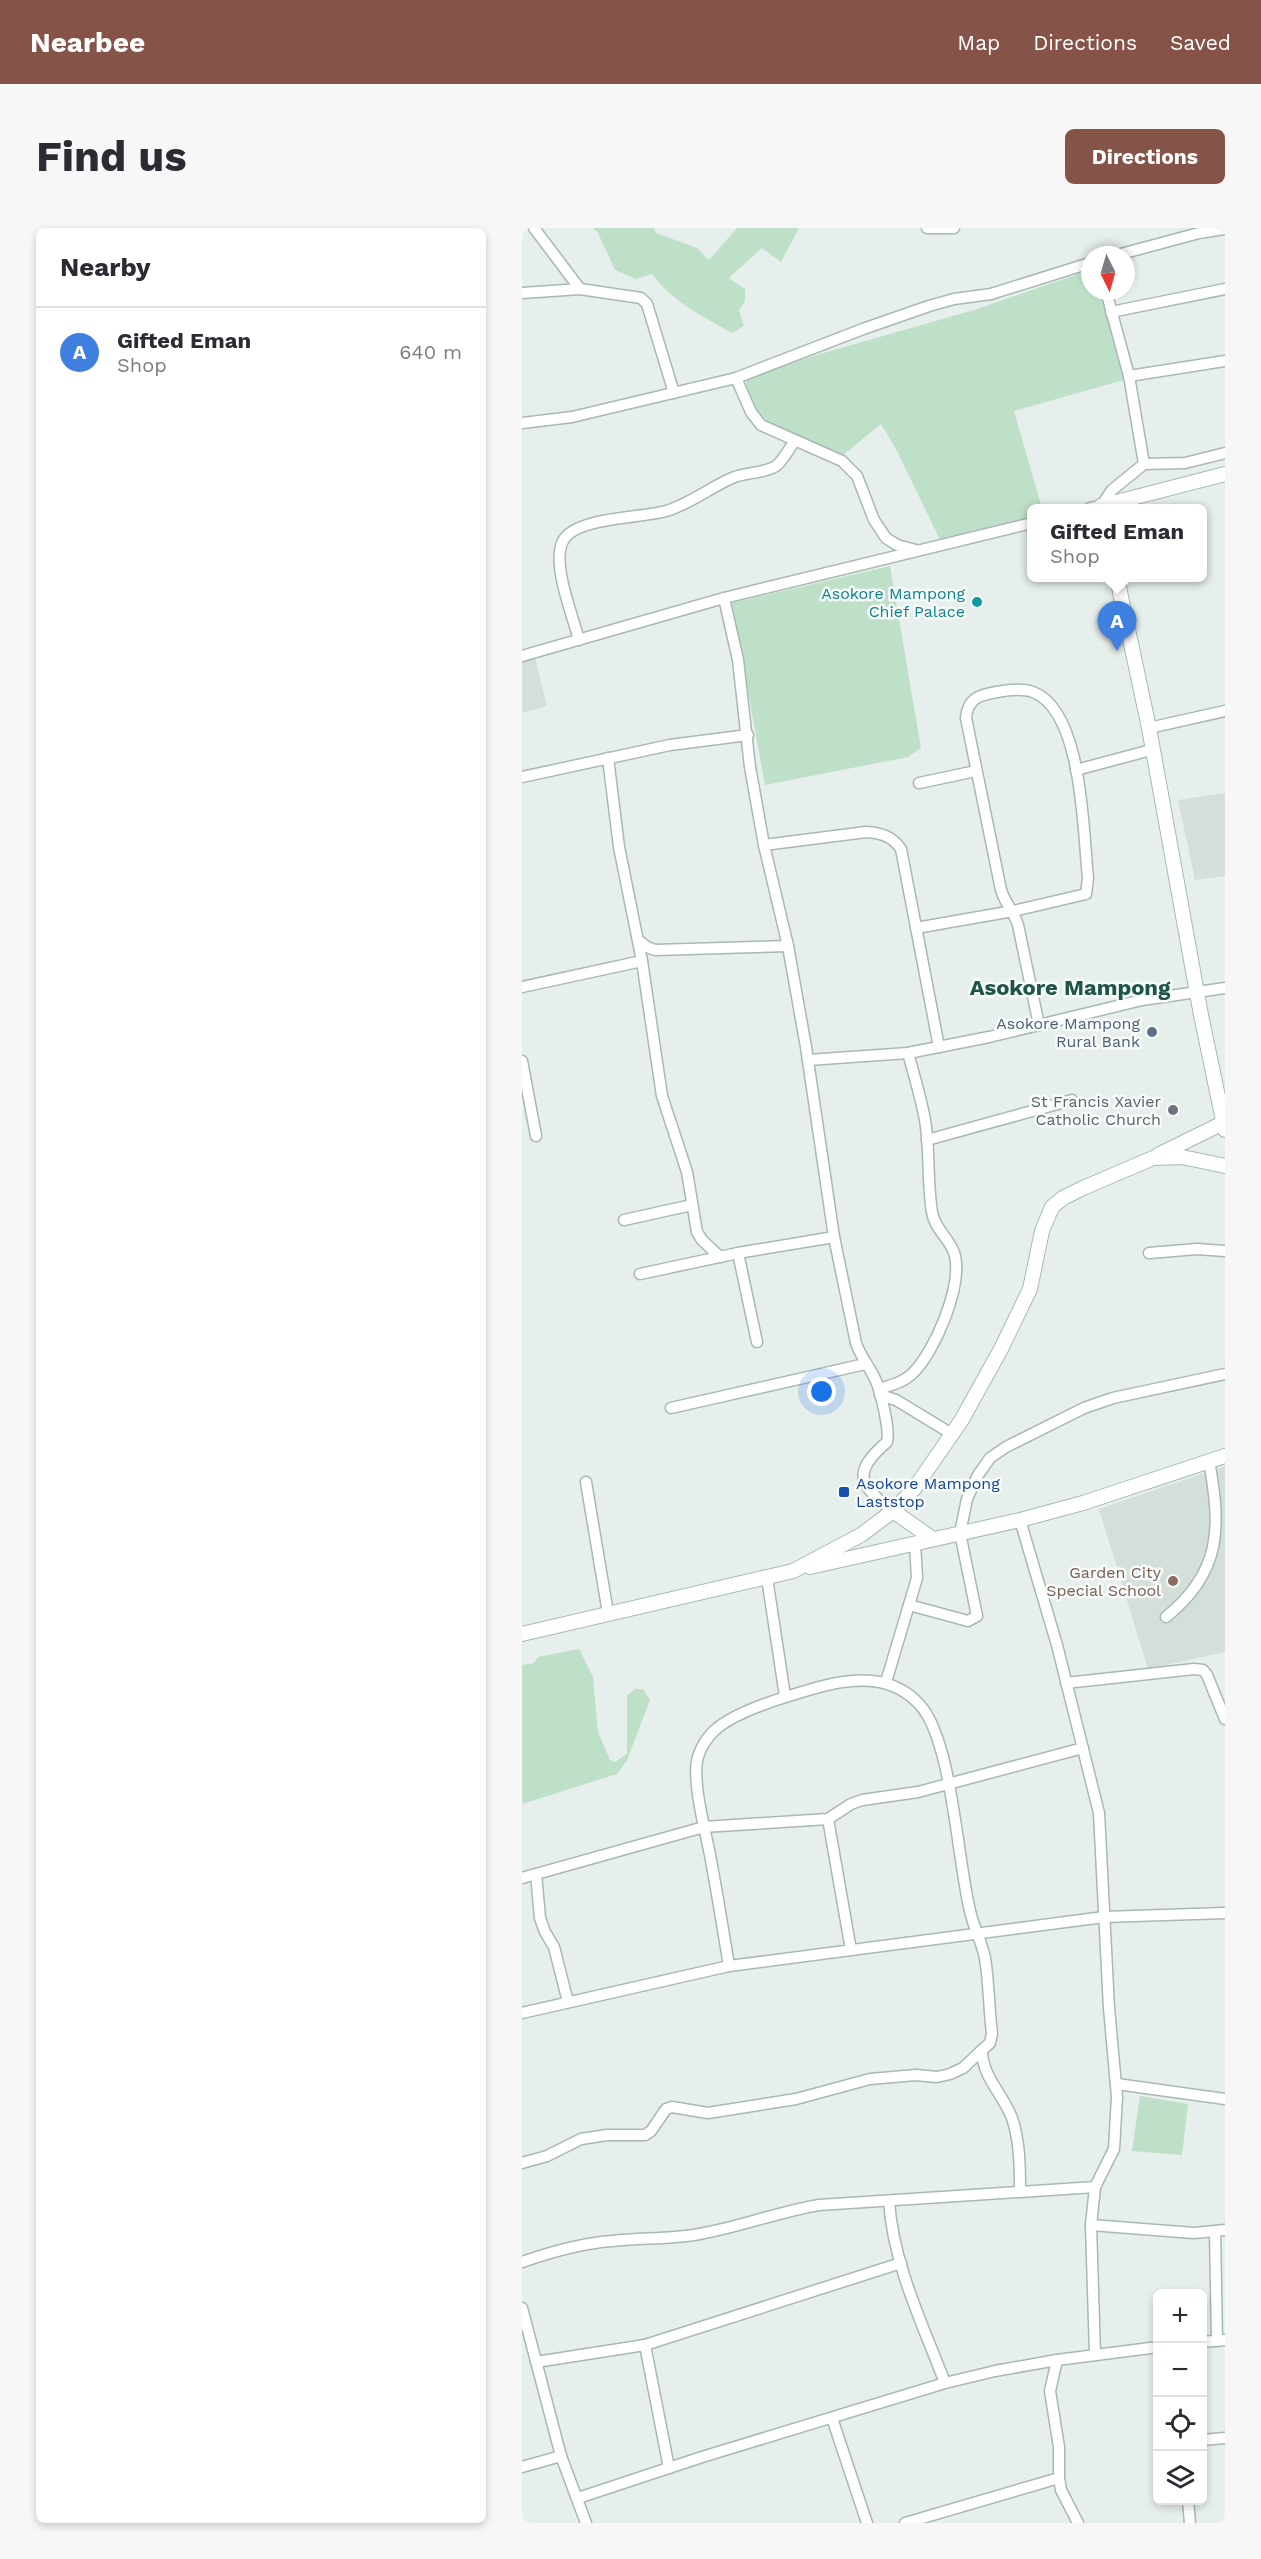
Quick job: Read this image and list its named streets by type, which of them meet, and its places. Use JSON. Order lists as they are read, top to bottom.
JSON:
{
  "districts": ["Asokore Mampong"],
  "places": {
    "other": [
      "Asokore Mampong Chief Palace",
      "Asokore Mampong Rural Bank",
      "St Francis Xavier Catholic Church",
      "Garden City Special School"
    ],
    "transit": ["Asokore Mampong Laststop"]
  },
  "north": "bottom",
  "page": {
    "header": "Nearbee",
    "nav": ["Map", "Directions", "Saved"],
    "buttons": "Directions",
    "title": "Find us",
    "heading": "Nearby",
    "list": [
      {
        "mark": "A",
        "name": "Gifted Eman",
        "note": "Shop",
        "value": "640 m"
      }
    ],
    "popup": ["Gifted Eman", "Shop"],
    "pins": "A",
    "map_buttons": ["+", "−"]
  }
}
